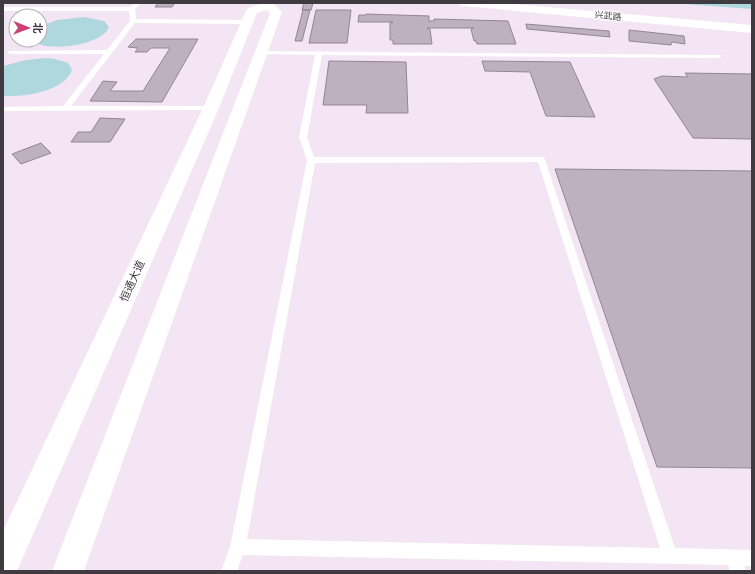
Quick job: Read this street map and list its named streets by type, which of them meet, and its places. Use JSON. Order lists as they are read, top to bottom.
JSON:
{
  "streets": {
    "main road": ["兴武路", "恒通大道"]
  },
  "north": "right"
}
